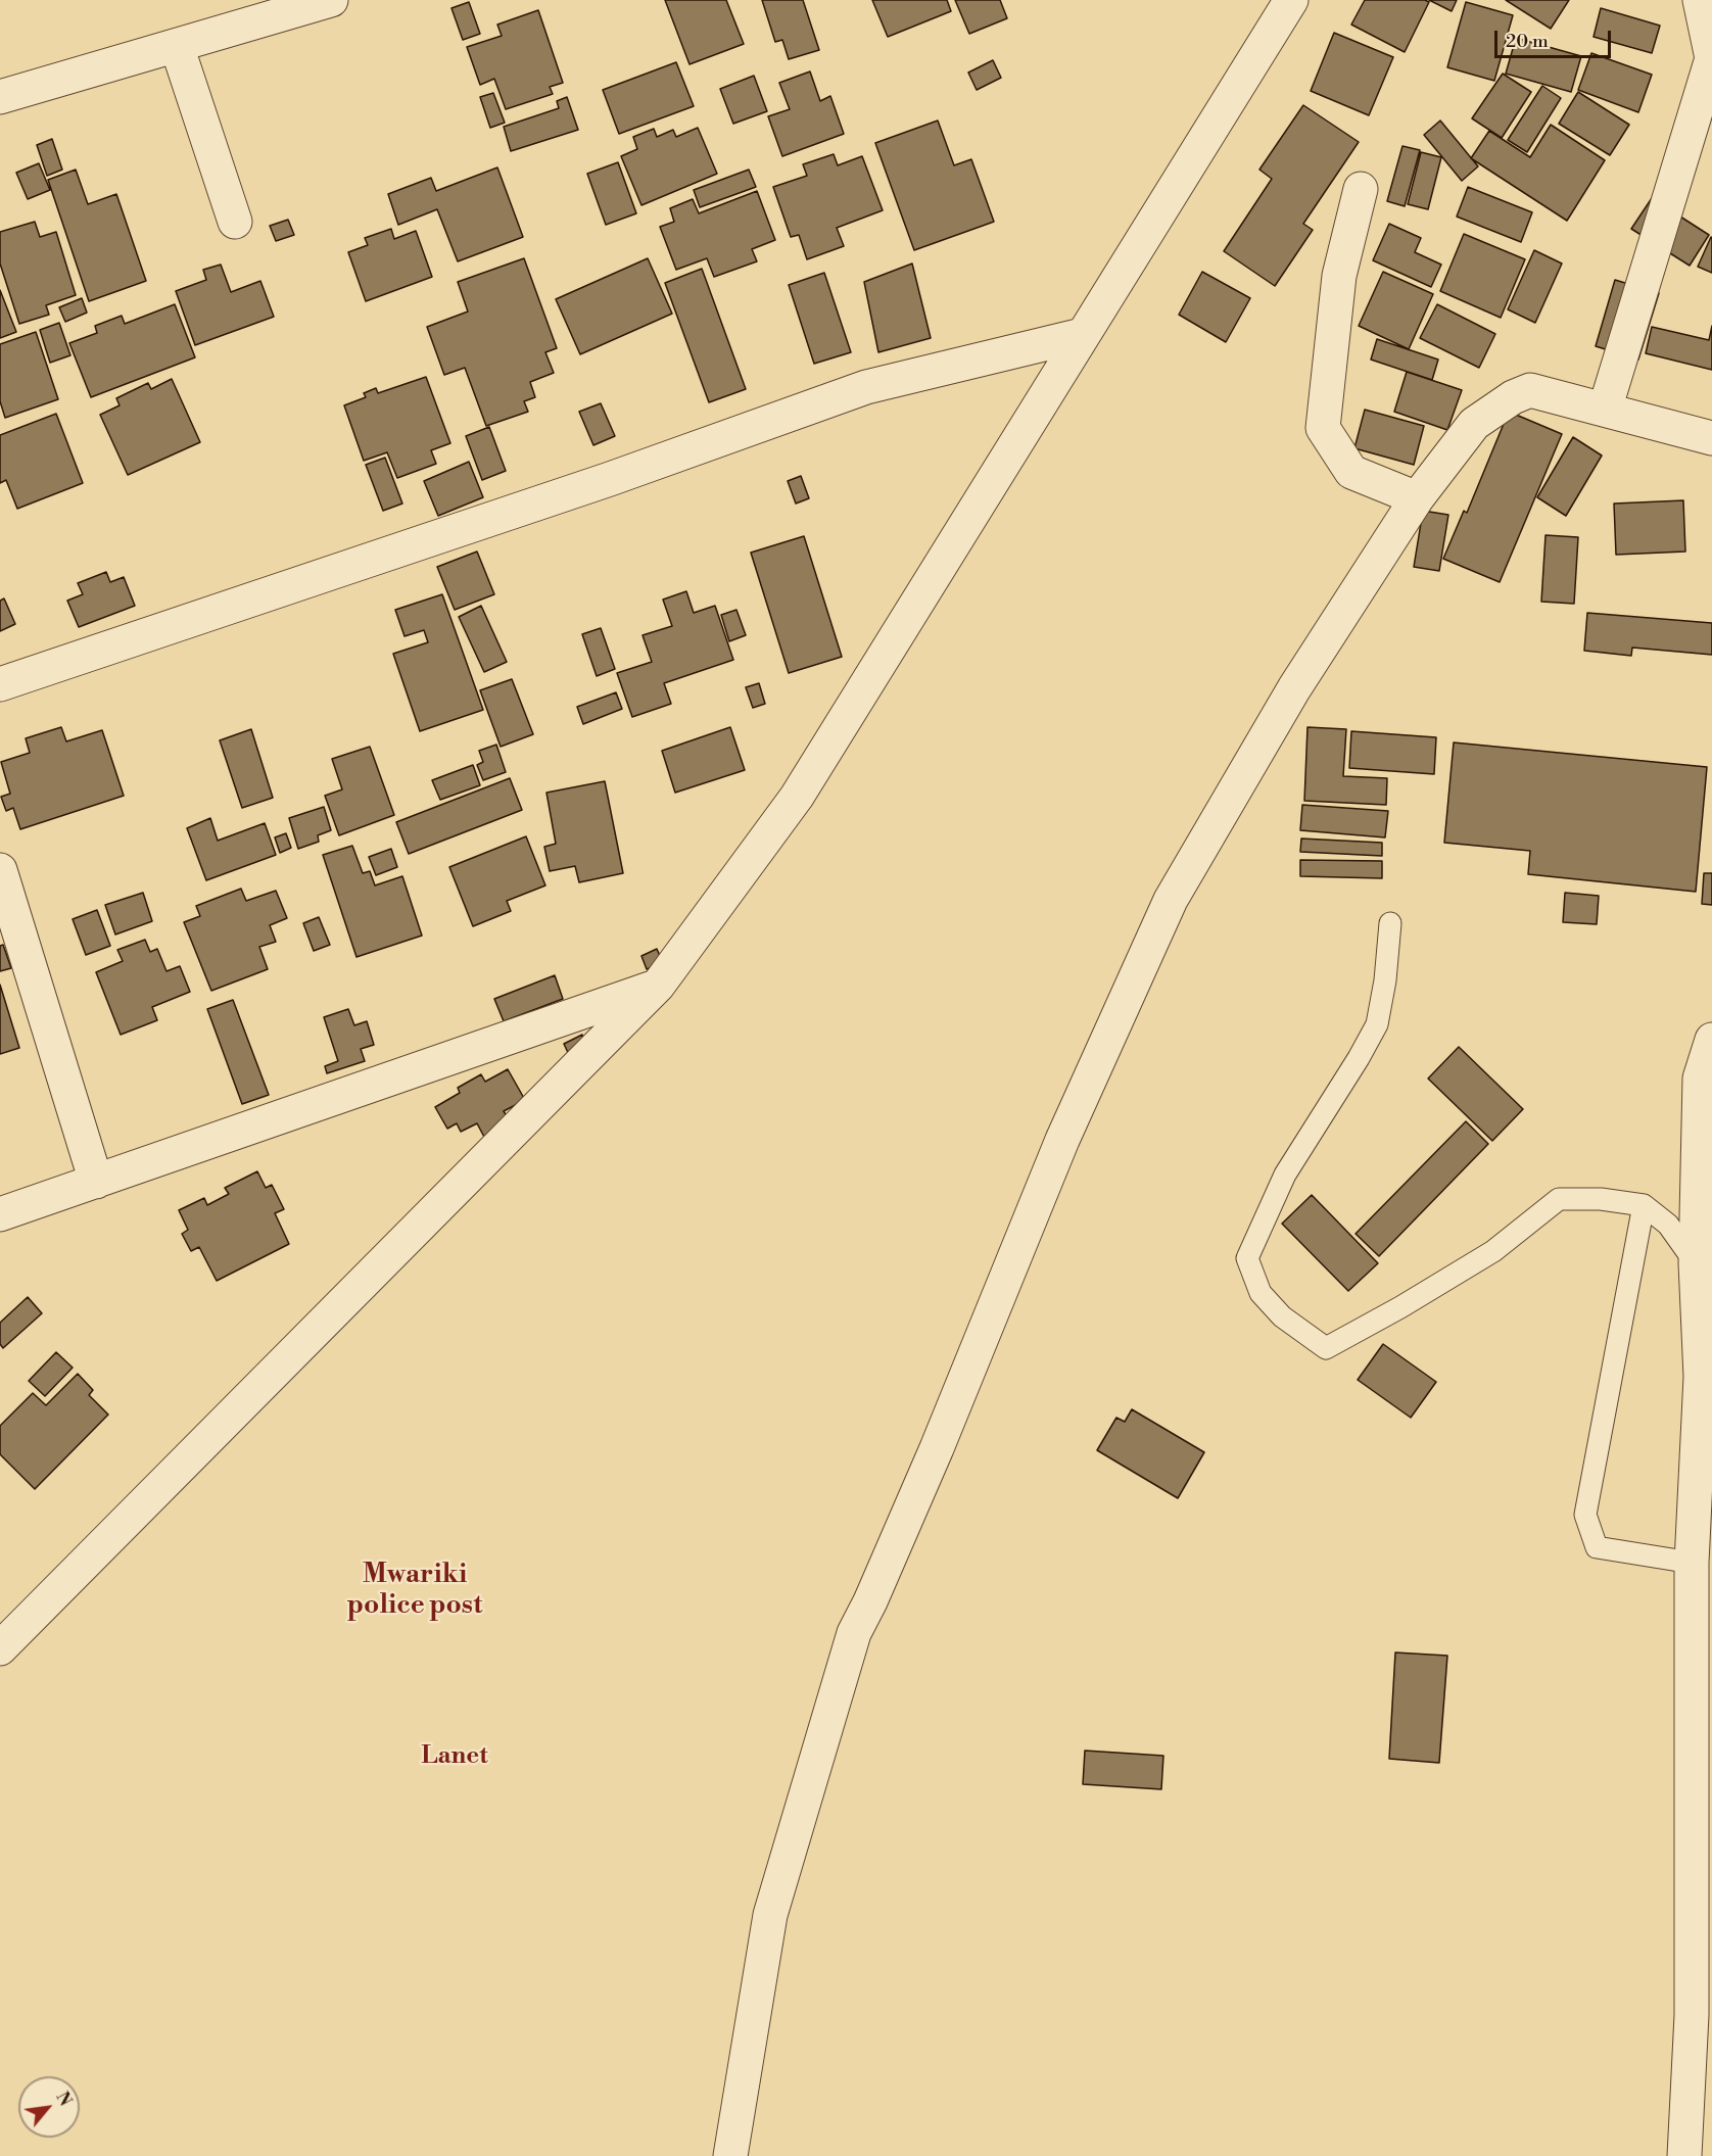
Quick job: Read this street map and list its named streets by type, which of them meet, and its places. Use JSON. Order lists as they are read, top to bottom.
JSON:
{
  "districts": ["Mwariki police post", "Lanet"],
  "scale_bar": "20 m",
  "north": "top right"
}
